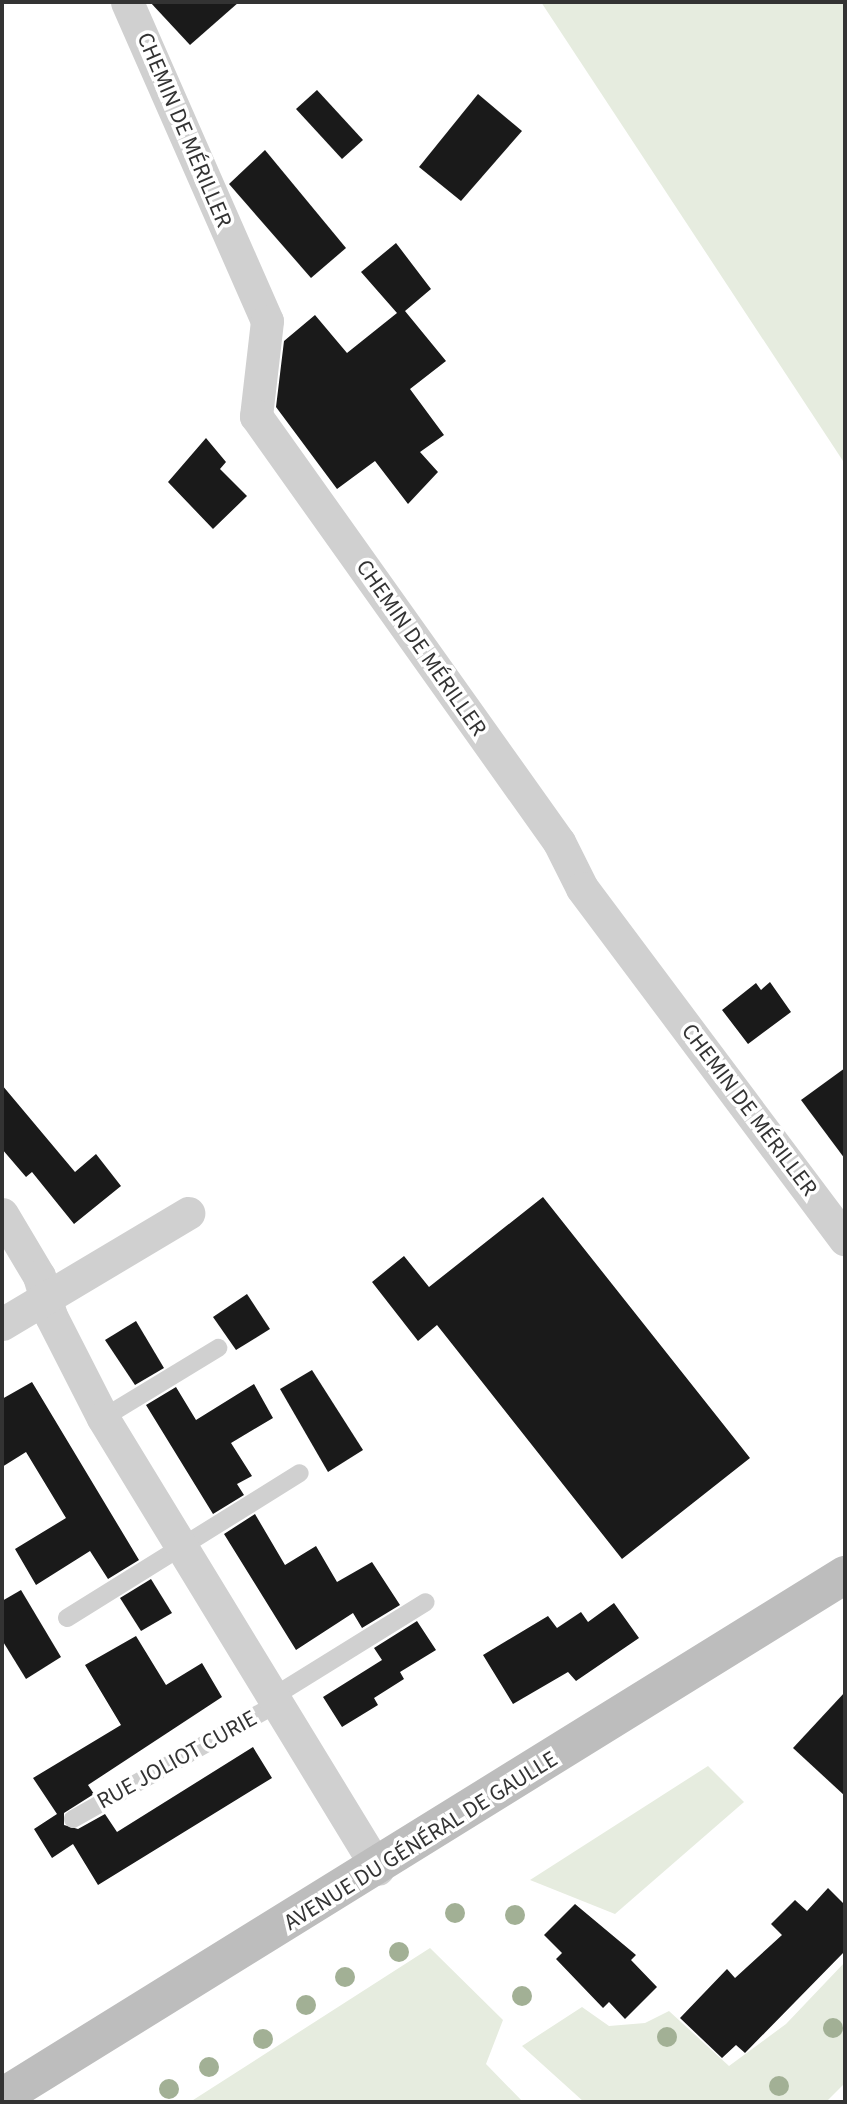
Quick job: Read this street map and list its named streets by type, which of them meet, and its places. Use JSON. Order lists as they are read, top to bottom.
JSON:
{
  "streets": {
    "main road": ["AVENUE DU GÉNÉRAL DE GAULLE"],
    "street": ["CHEMIN DE MÉRILLER", "RUE JOLIOT CURIE"]
  },
  "crossings": [
    ["RUE JOLIOT CURIE", "AVENUE DU GÉNÉRAL DE GAULLE"]
  ]
}
